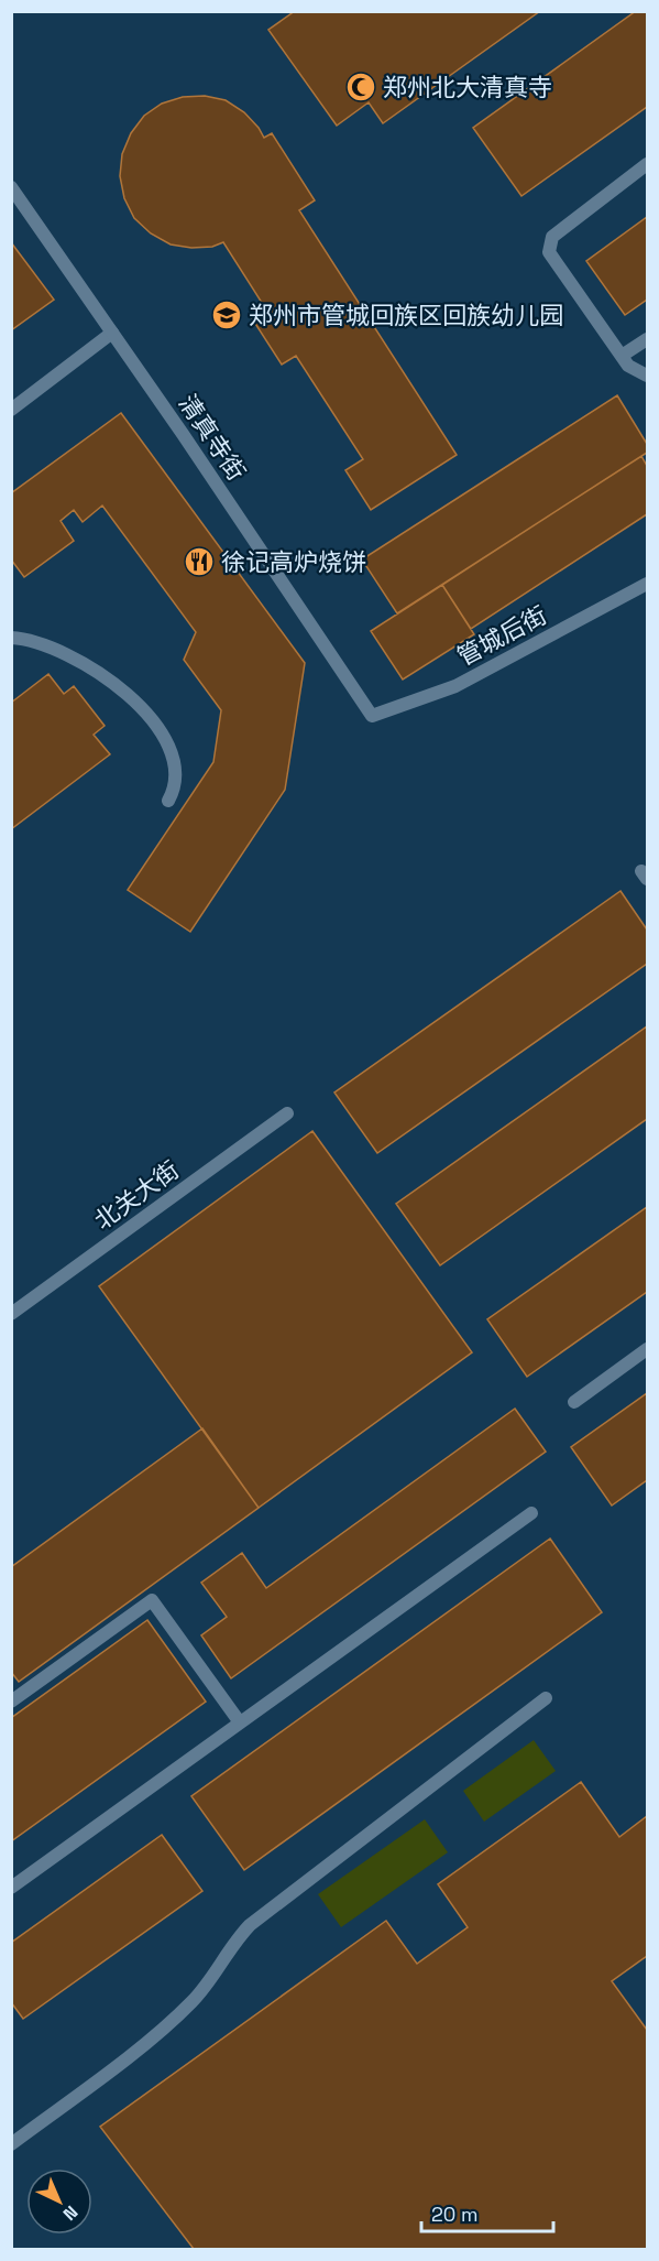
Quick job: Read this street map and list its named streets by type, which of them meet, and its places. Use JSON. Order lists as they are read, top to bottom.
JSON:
{
  "streets": {
    "street": ["清真寺街", "管城后街", "北关大街"]
  },
  "crossings": [
    ["清真寺街", "管城后街"]
  ],
  "places": {
    "mosque": ["郑州北大清真寺"],
    "school or university": ["郑州市管城回族区回族幼儿园"],
    "restaurant": ["徐记高炉烧饼"]
  },
  "scale_bar": "20 m",
  "north": "bottom right"
}
